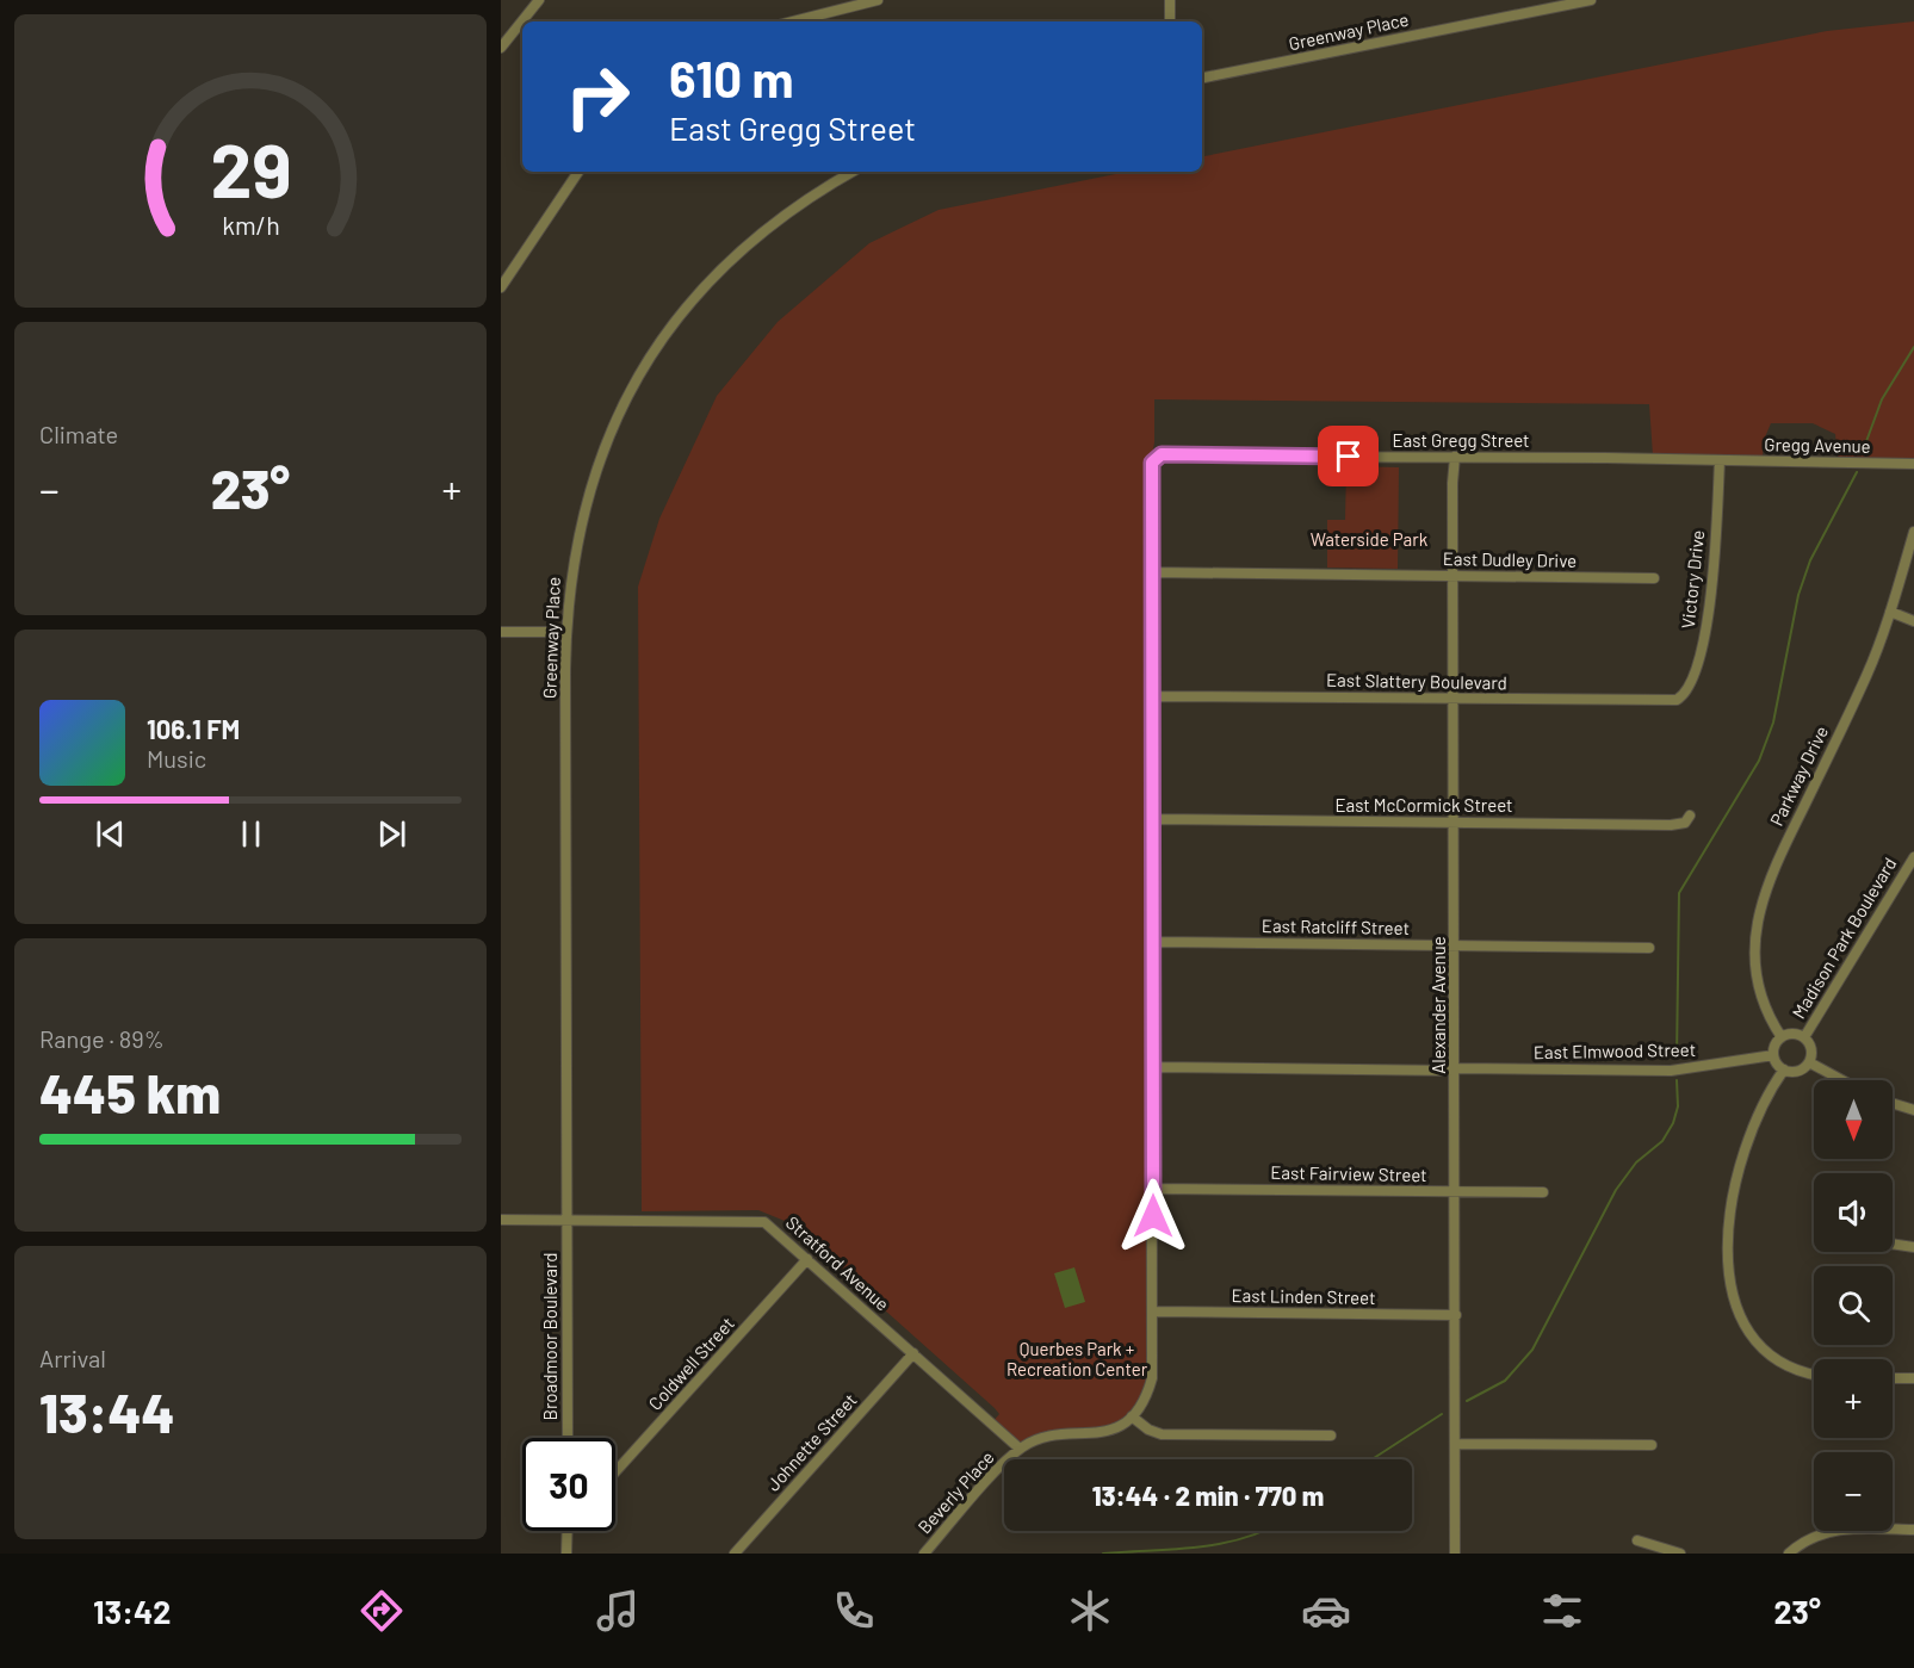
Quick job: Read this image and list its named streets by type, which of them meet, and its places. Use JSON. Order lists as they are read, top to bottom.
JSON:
{
  "streets": {
    "street": [
      "Greenway Place",
      "East Gregg Street",
      "Gregg Avenue",
      "East Dudley Drive",
      "Victory Drive",
      "East Slattery Boulevard",
      "Parkway Drive",
      "East McCormick Street",
      "East Ratcliff Street",
      "Madison Park Boulevard",
      "Alexander Avenue",
      "East Elmwood Street",
      "East Fairview Street",
      "Stratford Avenue",
      "East Linden Street",
      "Broadmoor Boulevard",
      "Coldwell Street",
      "Johnette Street",
      "Beverly Place"
    ]
  },
  "crossings": [
    ["Greenway Place", "Stratford Avenue"],
    ["Greenway Place", "Broadmoor Boulevard"],
    ["East Gregg Street", "Gregg Avenue"],
    ["East Gregg Street", "East Dudley Drive"],
    ["East Gregg Street", "Victory Drive"],
    ["East Gregg Street", "Alexander Avenue"],
    ["Gregg Avenue", "Victory Drive"],
    ["East Dudley Drive", "Alexander Avenue"],
    ["Victory Drive", "East Slattery Boulevard"],
    ["East Slattery Boulevard", "Alexander Avenue"],
    ["Parkway Drive", "Madison Park Boulevard"],
    ["Parkway Drive", "East Elmwood Street"],
    ["East McCormick Street", "Alexander Avenue"],
    ["East Ratcliff Street", "Alexander Avenue"],
    ["Madison Park Boulevard", "East Elmwood Street"],
    ["Alexander Avenue", "East Elmwood Street"],
    ["Alexander Avenue", "East Fairview Street"],
    ["Alexander Avenue", "East Linden Street"],
    ["Stratford Avenue", "Broadmoor Boulevard"],
    ["Stratford Avenue", "Coldwell Street"],
    ["Stratford Avenue", "Johnette Street"],
    ["Stratford Avenue", "Beverly Place"]
  ],
  "parks": ["Waterside Park", "Querbes Park + Recreation Center"],
  "north": "bottom",
  "page": {
    "turn": ["610 m", "East Gregg Street"],
    "tile": [
      "Climate",
      ["Range · 89%", "445 km"],
      ["Arrival", "13:44"]
    ],
    "heat": ["−", "23°", "+"],
    "song": ["106.1 FM", "Music"],
    "map_buttons": ["+", "−"],
    "limit": "30",
    "trip": "13:44 · 2 min · 770 m",
    "tabs": ["13:42", "23°"],
    "gauge": ["29", "km/h"]
  }
}
